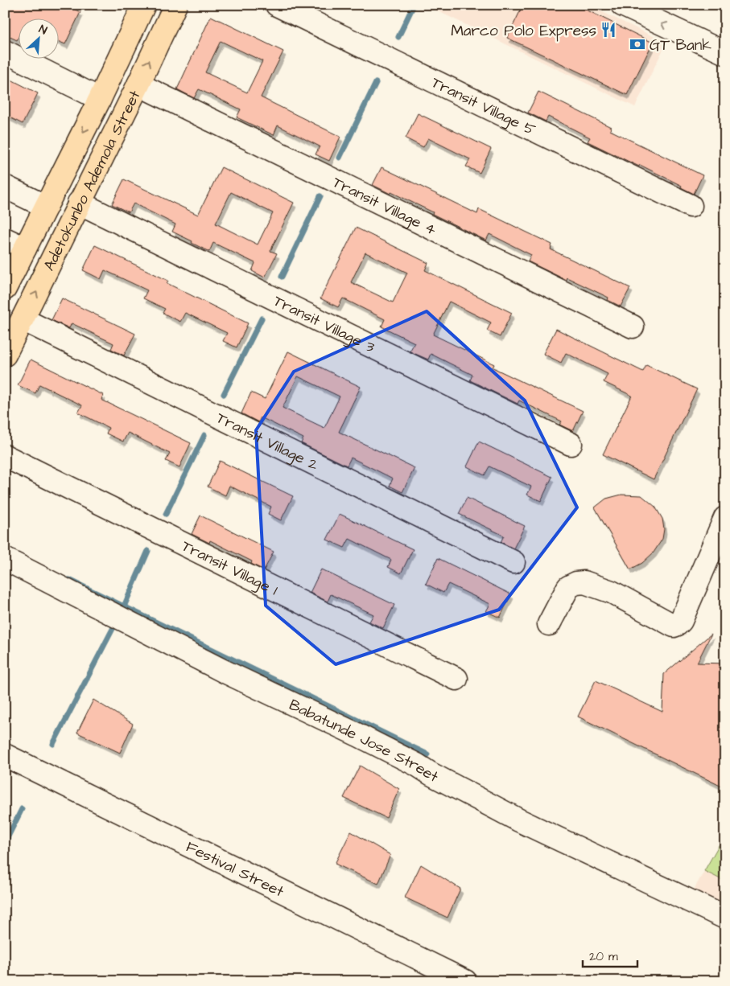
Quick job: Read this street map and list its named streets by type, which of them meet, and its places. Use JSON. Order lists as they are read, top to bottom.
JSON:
{
  "streets": {
    "main road": ["Adetokunbo Ademola Street"],
    "street": [
      "Transit Village 5",
      "Transit Village 4",
      "Transit Village 3",
      "Transit Village 2",
      "Transit Village 1",
      "Babatunde Jose Street",
      "Festival Street"
    ]
  },
  "crossings": [
    ["Adetokunbo Ademola Street", "Transit Village 4"],
    ["Adetokunbo Ademola Street", "Transit Village 3"],
    ["Adetokunbo Ademola Street", "Transit Village 2"]
  ],
  "places": {
    "restaurant": ["Marco Polo Express"],
    "bank": ["GT Bank"]
  },
  "scale_bar": "20 m",
  "north": "top right"
}
